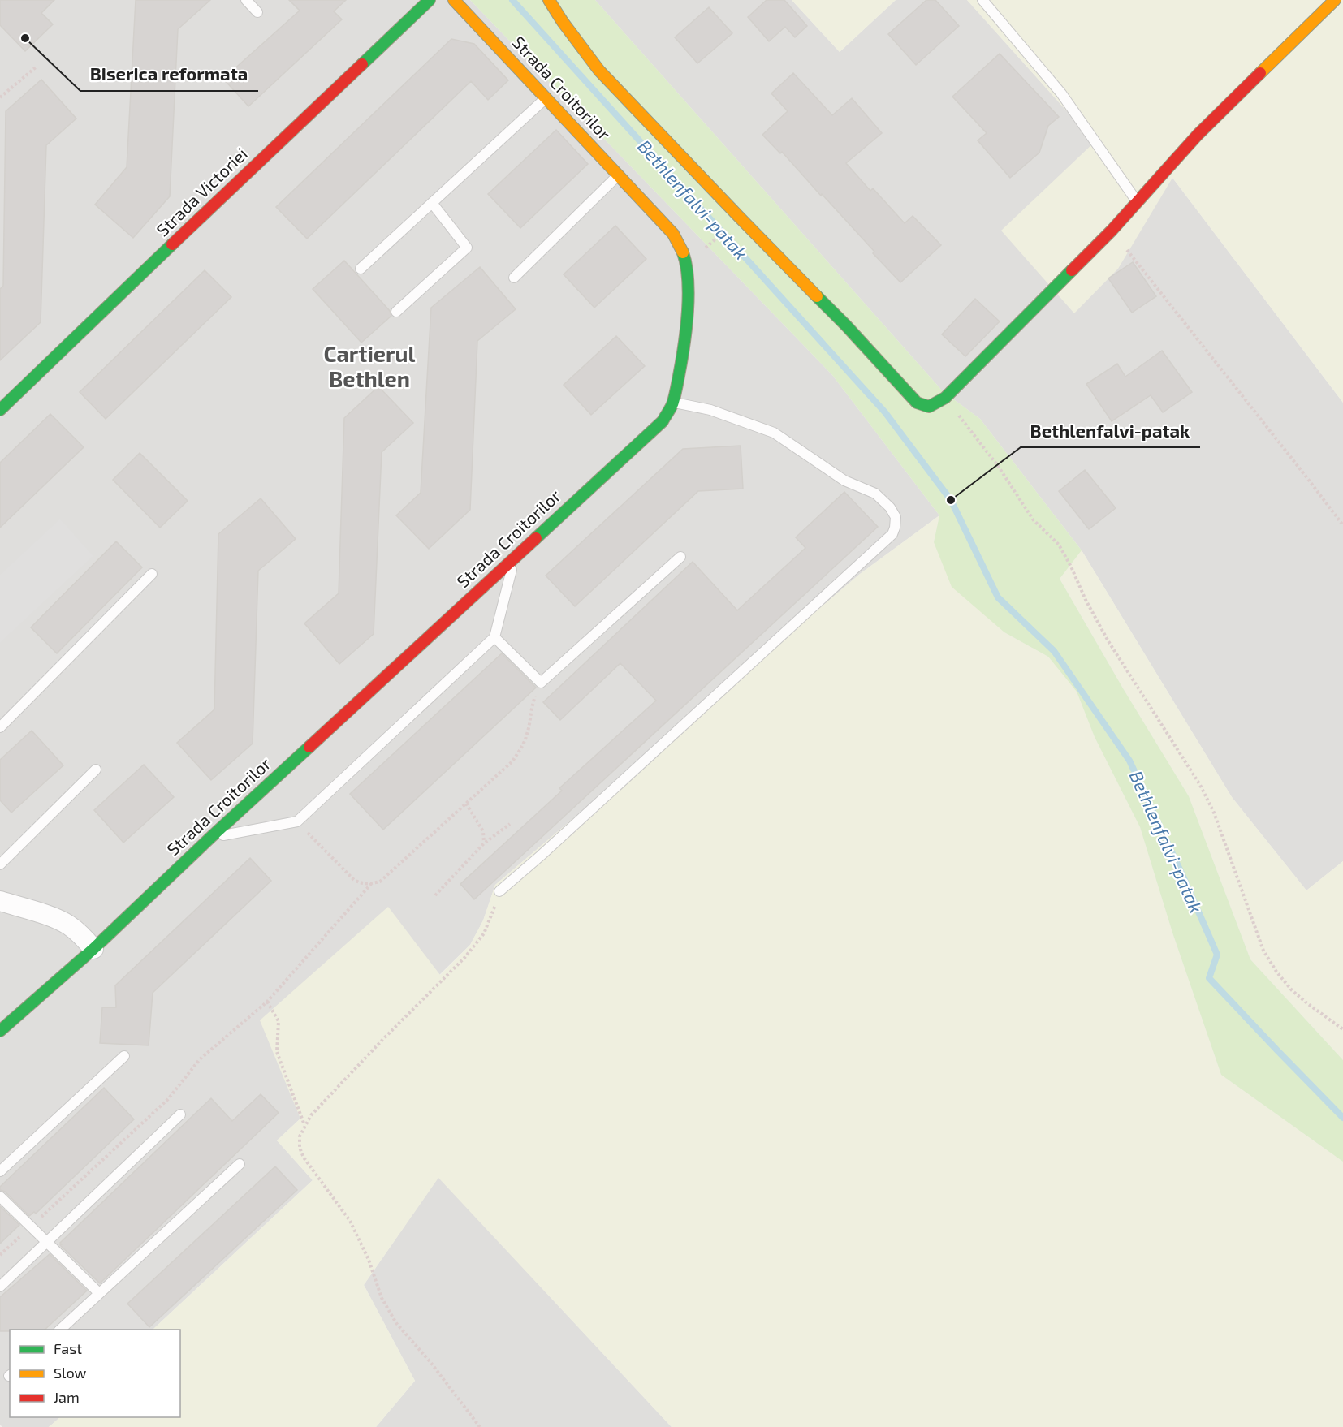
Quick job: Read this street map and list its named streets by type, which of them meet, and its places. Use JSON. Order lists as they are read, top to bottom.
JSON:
{
  "streets": {
    "street": ["Strada Croitorilor", "Strada Victoriei"]
  },
  "districts": ["Cartierul Bethlen"],
  "water": ["Bethlenfalvi-patak"],
  "places": ["Biserica reformata", "Bethlenfalvi-patak"],
  "legend": ["Fast", "Slow", "Jam"]
}
